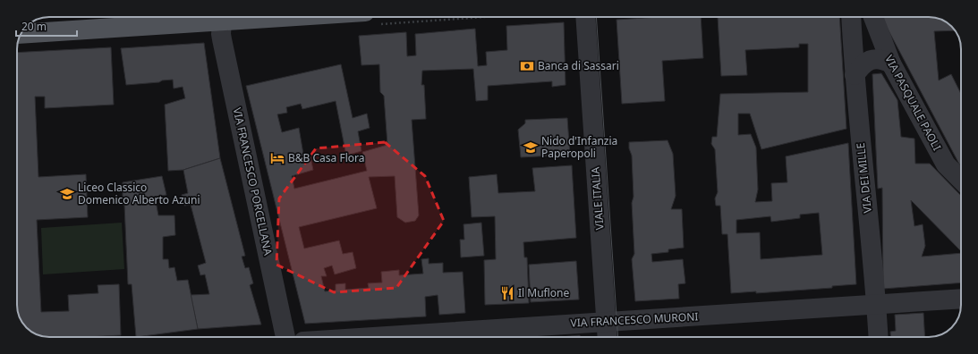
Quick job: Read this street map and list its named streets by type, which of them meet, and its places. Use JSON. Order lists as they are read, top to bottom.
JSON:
{
  "streets": {
    "street": [
      "VIA PASQUALE PAOLI",
      "VIA DEI MILLE",
      "VIA FRANCESCO PORCELLANA",
      "VIALE ITALIA",
      "VIA FRANCESCO MURONI"
    ]
  },
  "crossings": [
    ["VIA DEI MILLE", "VIA FRANCESCO MURONI"],
    ["VIALE ITALIA", "VIA FRANCESCO MURONI"]
  ],
  "places": {
    "bank": ["Banca di Sassari"],
    "school or university": ["Nido d'Infanzia Paperopoli", "Liceo Classico Domenico Alberto Azuni"],
    "hotel": ["B&B Casa Flora"],
    "restaurant": ["Il Muflone"]
  },
  "scale_bar": "20 m"
}
